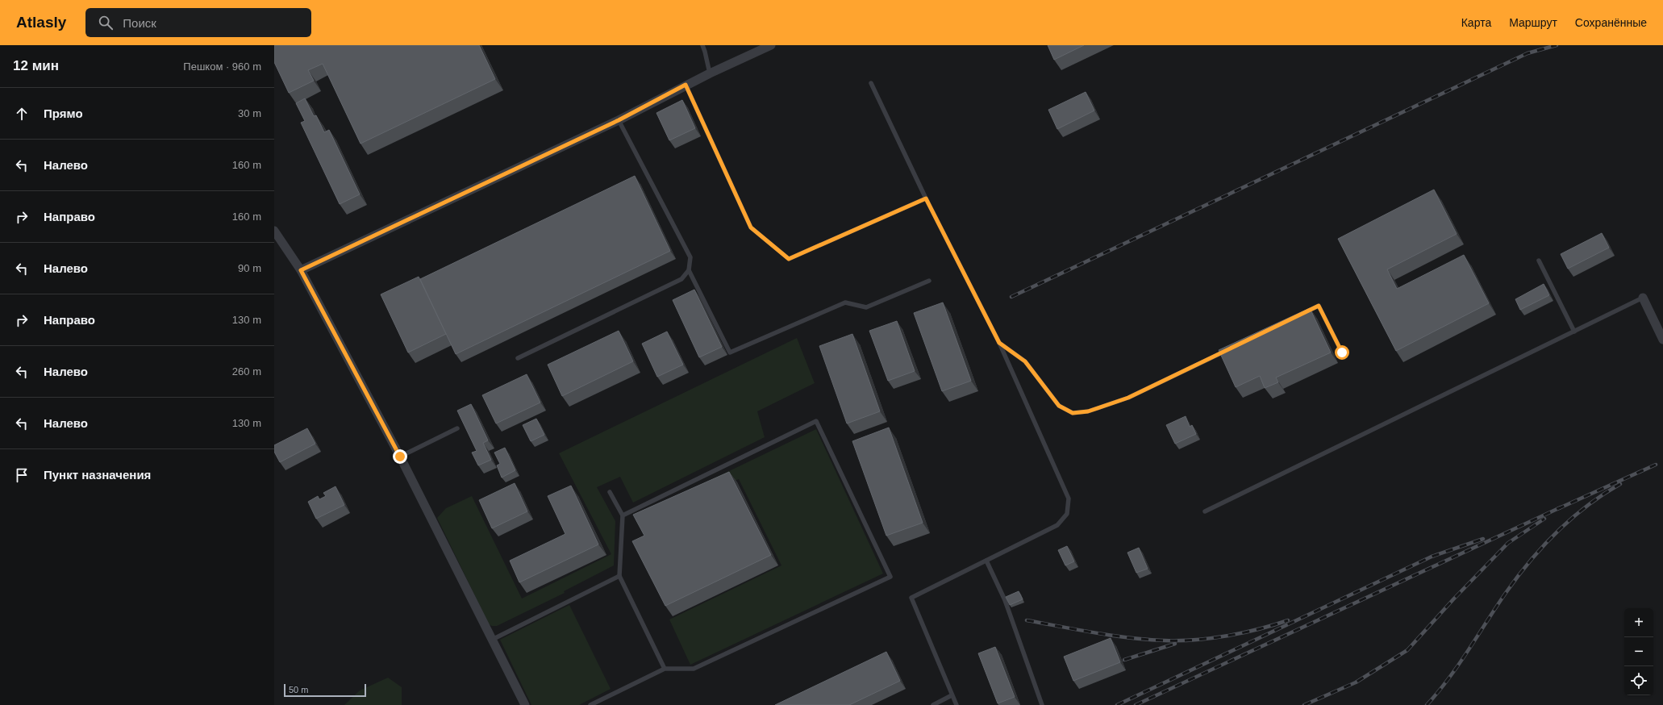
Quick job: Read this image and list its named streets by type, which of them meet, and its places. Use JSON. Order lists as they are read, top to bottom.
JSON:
{
  "scale_bar": "50 m",
  "page": {
    "header": "Atlasly",
    "search": "Поиск",
    "nav": ["Карта", "Маршрут", "Сохранённые"],
    "heading": ["12 мин", "Пешком · 960 m"],
    "list": [
      ["Прямо", "30 m"],
      ["Налево", "160 m"],
      ["Направо", "160 m"],
      ["Налево", "90 m"],
      ["Направо", "130 m"],
      ["Налево", "260 m"],
      ["Налево", "130 m"],
      "Пункт назначения"
    ],
    "map_buttons": ["+", "−"],
    "scale": "50 m"
  }
}
